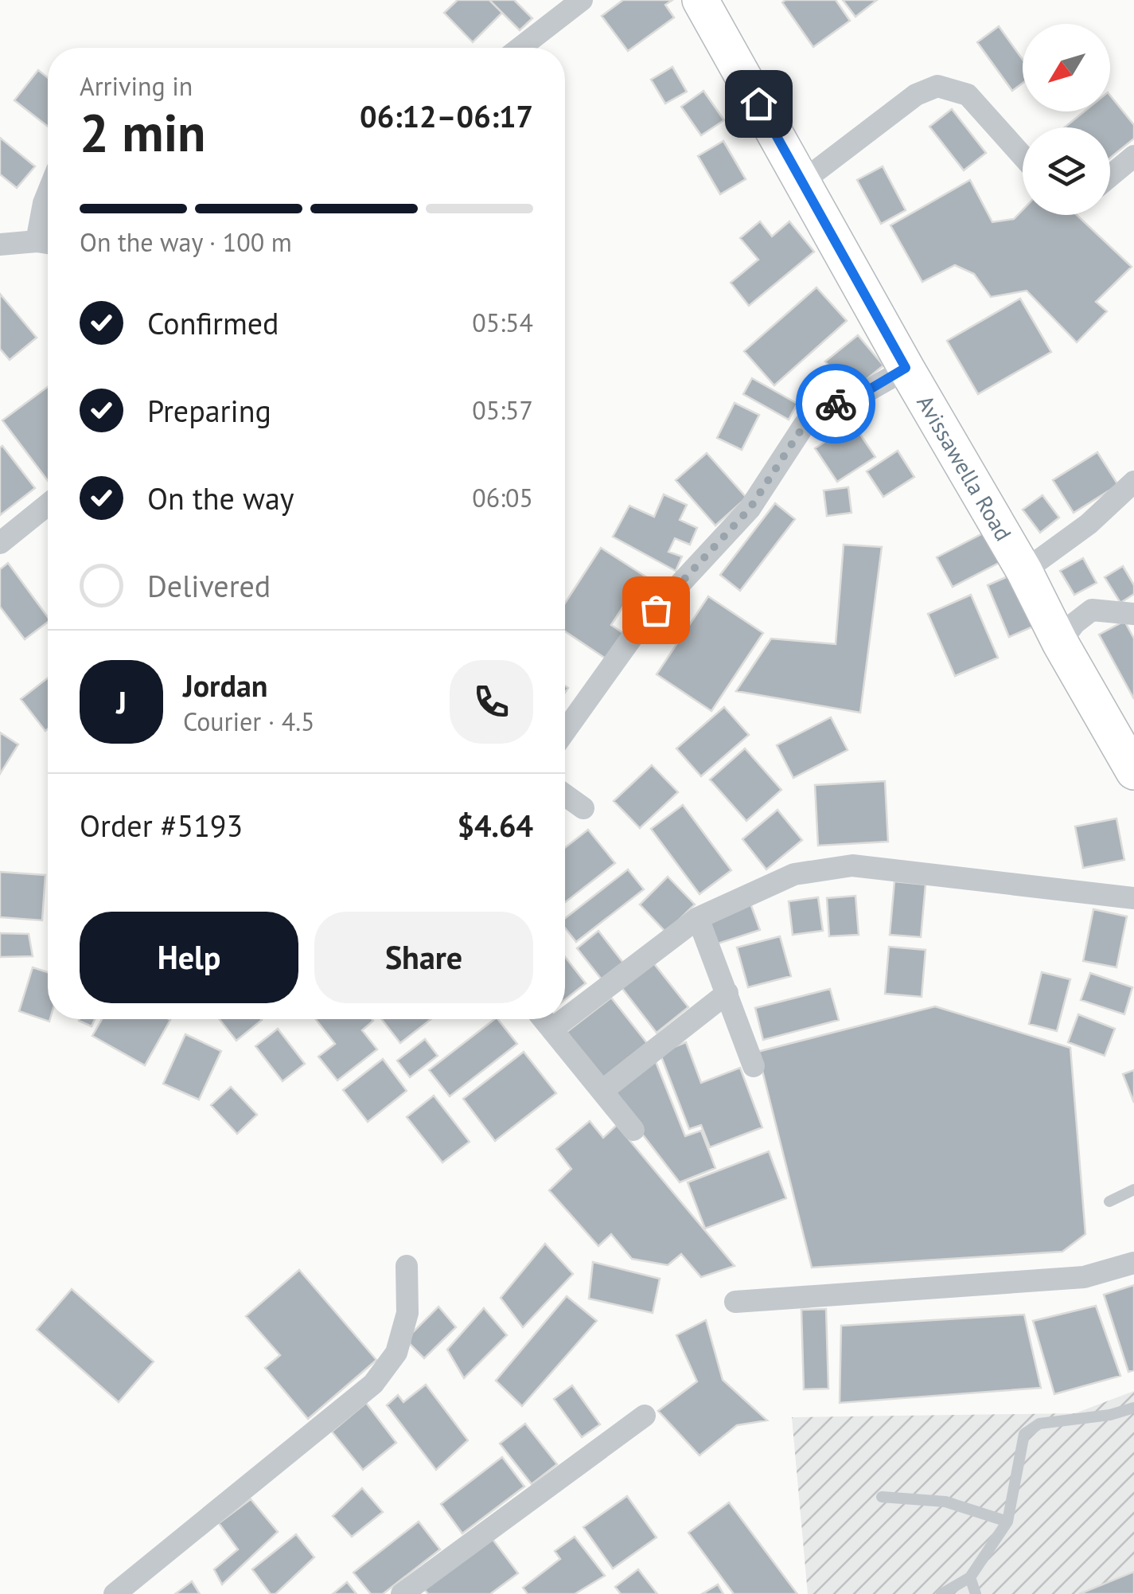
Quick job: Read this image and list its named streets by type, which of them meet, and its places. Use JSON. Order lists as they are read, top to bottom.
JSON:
{
  "streets": {
    "main road": ["Avissawella Road"]
  },
  "north": "bottom left",
  "page": {
    "heading": ["2 min", "Arriving in", "06:12–06:17"],
    "panel": [
      "Jordan",
      "Courier · 4.5",
      "Order #5193",
      "$4.64"
    ],
    "bar": "On the way · 100 m",
    "list": [
      ["Confirmed", "05:54"],
      ["Preparing", "05:57"],
      ["On the way", "06:05"],
      "Delivered"
    ],
    "round": "J",
    "buttons": ["Help", "Share"]
  }
}
